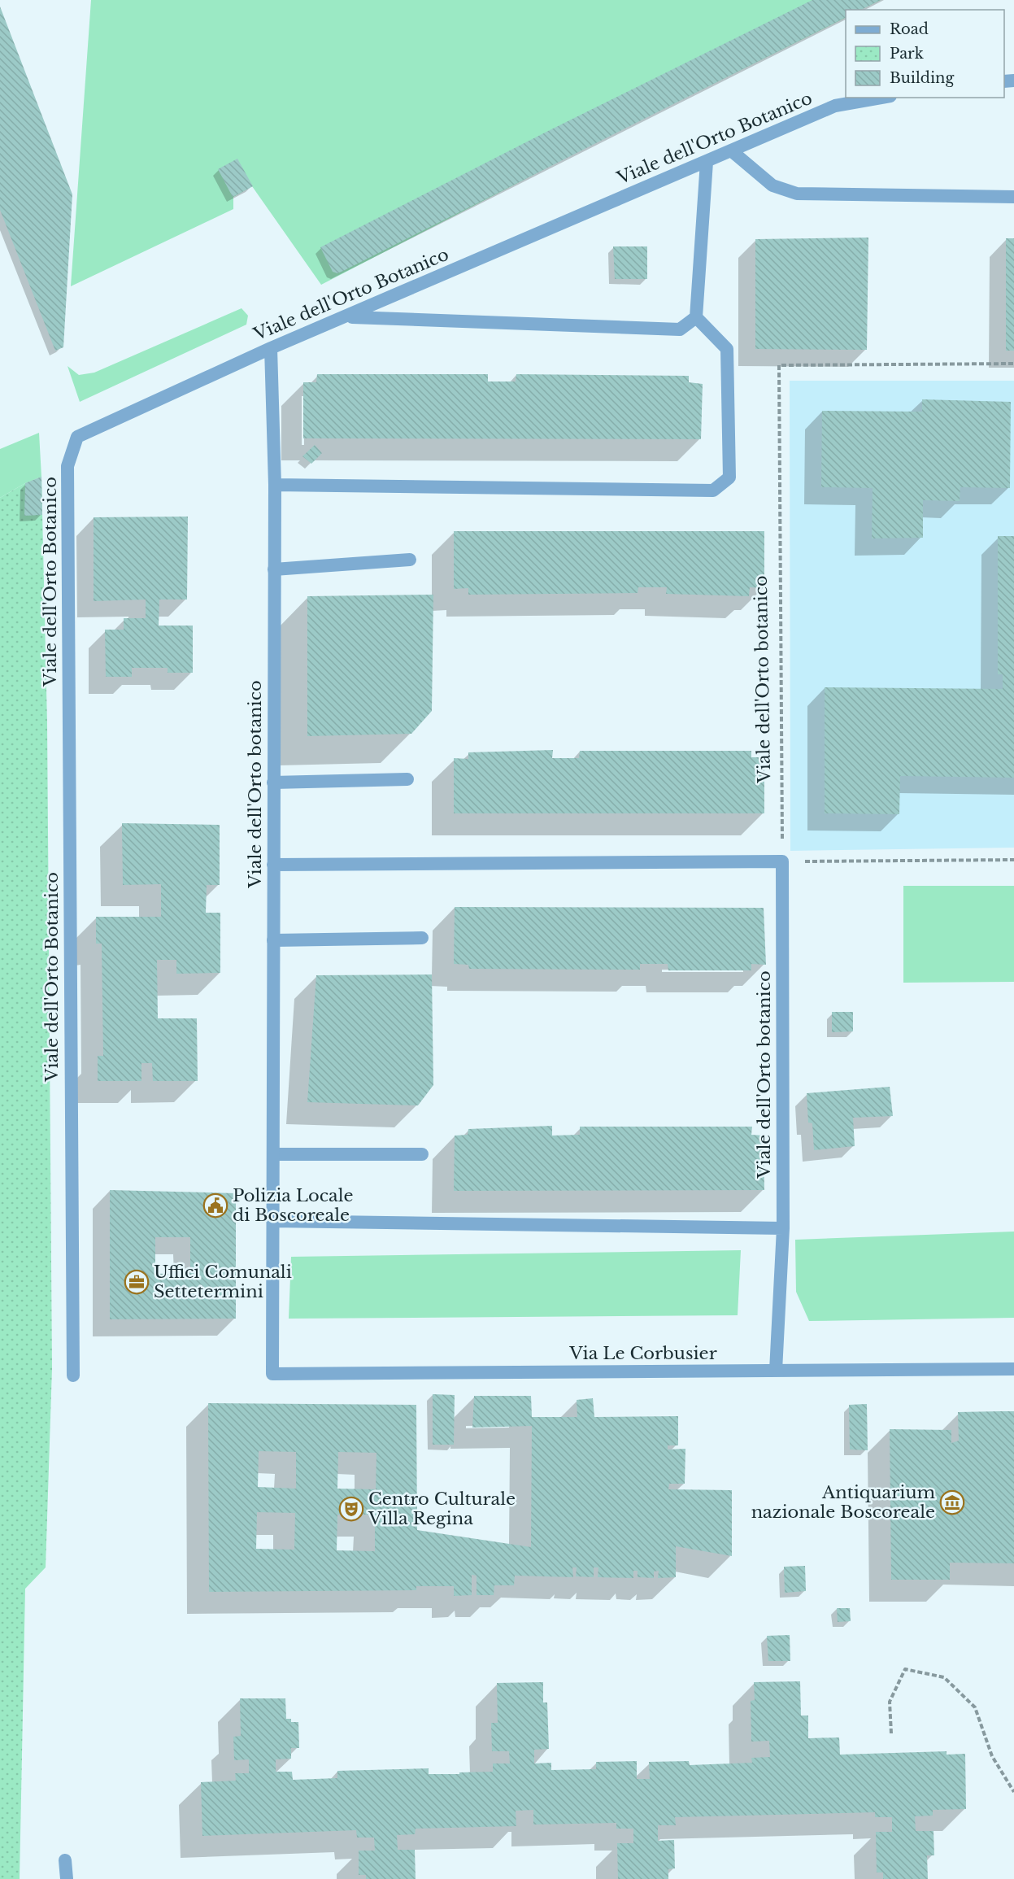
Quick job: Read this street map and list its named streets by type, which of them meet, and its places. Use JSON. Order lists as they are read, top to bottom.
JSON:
{
  "streets": {
    "street": ["Viale dell'Orto Botanico", "Viale dell'Orto botanico", "Via Le Corbusier"]
  },
  "crossings": [
    ["Viale dell'Orto Botanico", "Viale dell'Orto botanico"],
    ["Viale dell'Orto botanico", "Via Le Corbusier"]
  ],
  "places": {
    "public building": ["Polizia Locale di Boscoreale"],
    "office": ["Uffici Comunali Settetermini"],
    "museum": ["Antiquarium nazionale Boscoreale"],
    "theatre": ["Centro Culturale Villa Regina"]
  },
  "legend": ["Road", "Park", "Building"]
}
